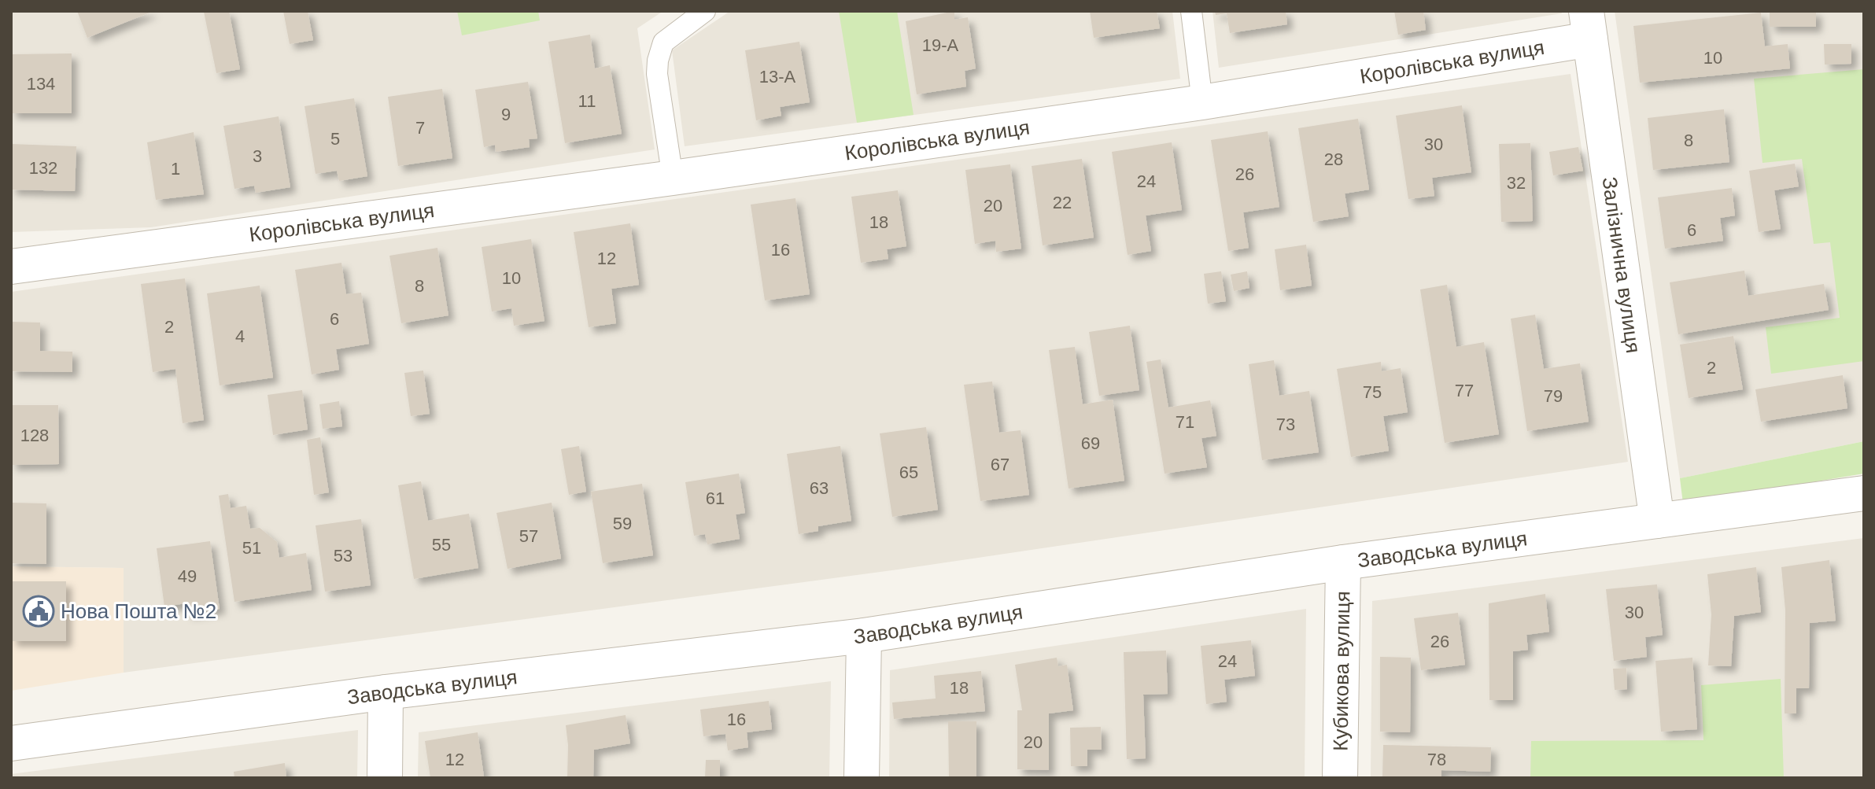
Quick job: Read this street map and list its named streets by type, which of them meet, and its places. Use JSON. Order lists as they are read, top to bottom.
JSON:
{
  "streets": {
    "street": [
      "Королівська вулиця",
      "Залізнична вулиця",
      "Заводська вулиця",
      "Кубикова вулиця"
    ]
  },
  "crossings": [
    ["Королівська вулиця", "Залізнична вулиця"],
    ["Залізнична вулиця", "Заводська вулиця"],
    ["Заводська вулиця", "Кубикова вулиця"]
  ],
  "places": {
    "public building": ["Нова Пошта №2"]
  },
  "house_numbers": [
    "19-А",
    "10",
    "13-А",
    "134",
    "11",
    "9",
    "7",
    "5",
    "8",
    "30",
    "3",
    "28",
    "132",
    "1",
    "26",
    "24",
    "32",
    "22",
    "20",
    "18",
    "6",
    "16",
    "12",
    "10",
    "8",
    "6",
    "2",
    "4",
    "2",
    "77",
    "75",
    "79",
    "71",
    "73",
    "128",
    "69",
    "67",
    "65",
    "63",
    "61",
    "59",
    "57",
    "55",
    "51",
    "53",
    "49",
    "30",
    "26",
    "24",
    "18",
    "16",
    "20",
    "12",
    "78"
  ]
}
